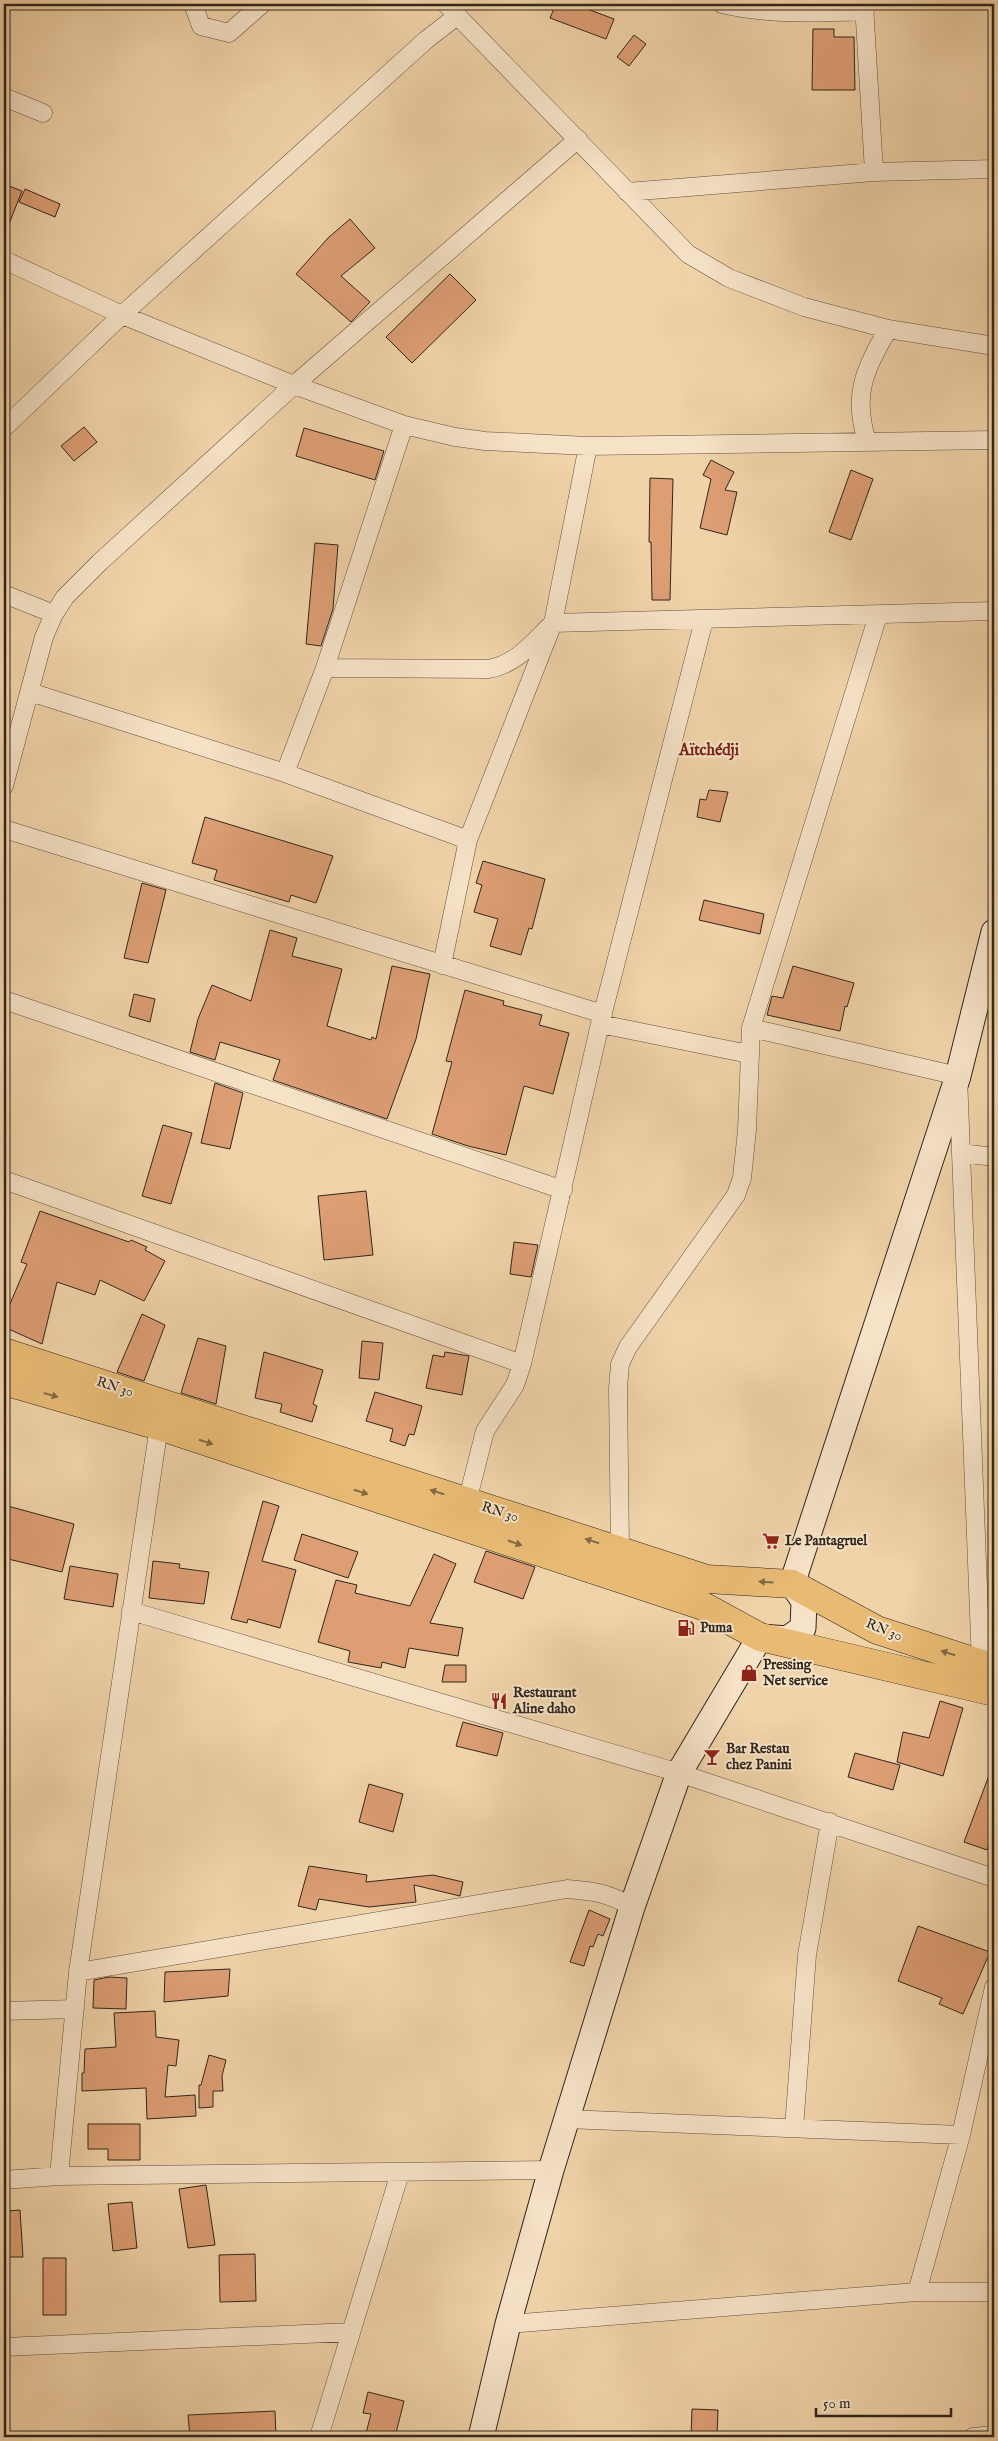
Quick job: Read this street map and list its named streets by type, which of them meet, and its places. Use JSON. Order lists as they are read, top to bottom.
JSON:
{
  "streets": {
    "main road": ["RN 30"]
  },
  "districts": ["Aïtchédji"],
  "places": {
    "supermarket": ["Le Pantagruel"],
    "fuel station": ["Puma"],
    "shop": ["Pressing Net service"],
    "restaurant": ["Restaurant Aline daho"],
    "bar": ["Bar Restau chez Panini"]
  },
  "scale_bar": "50 m"
}
